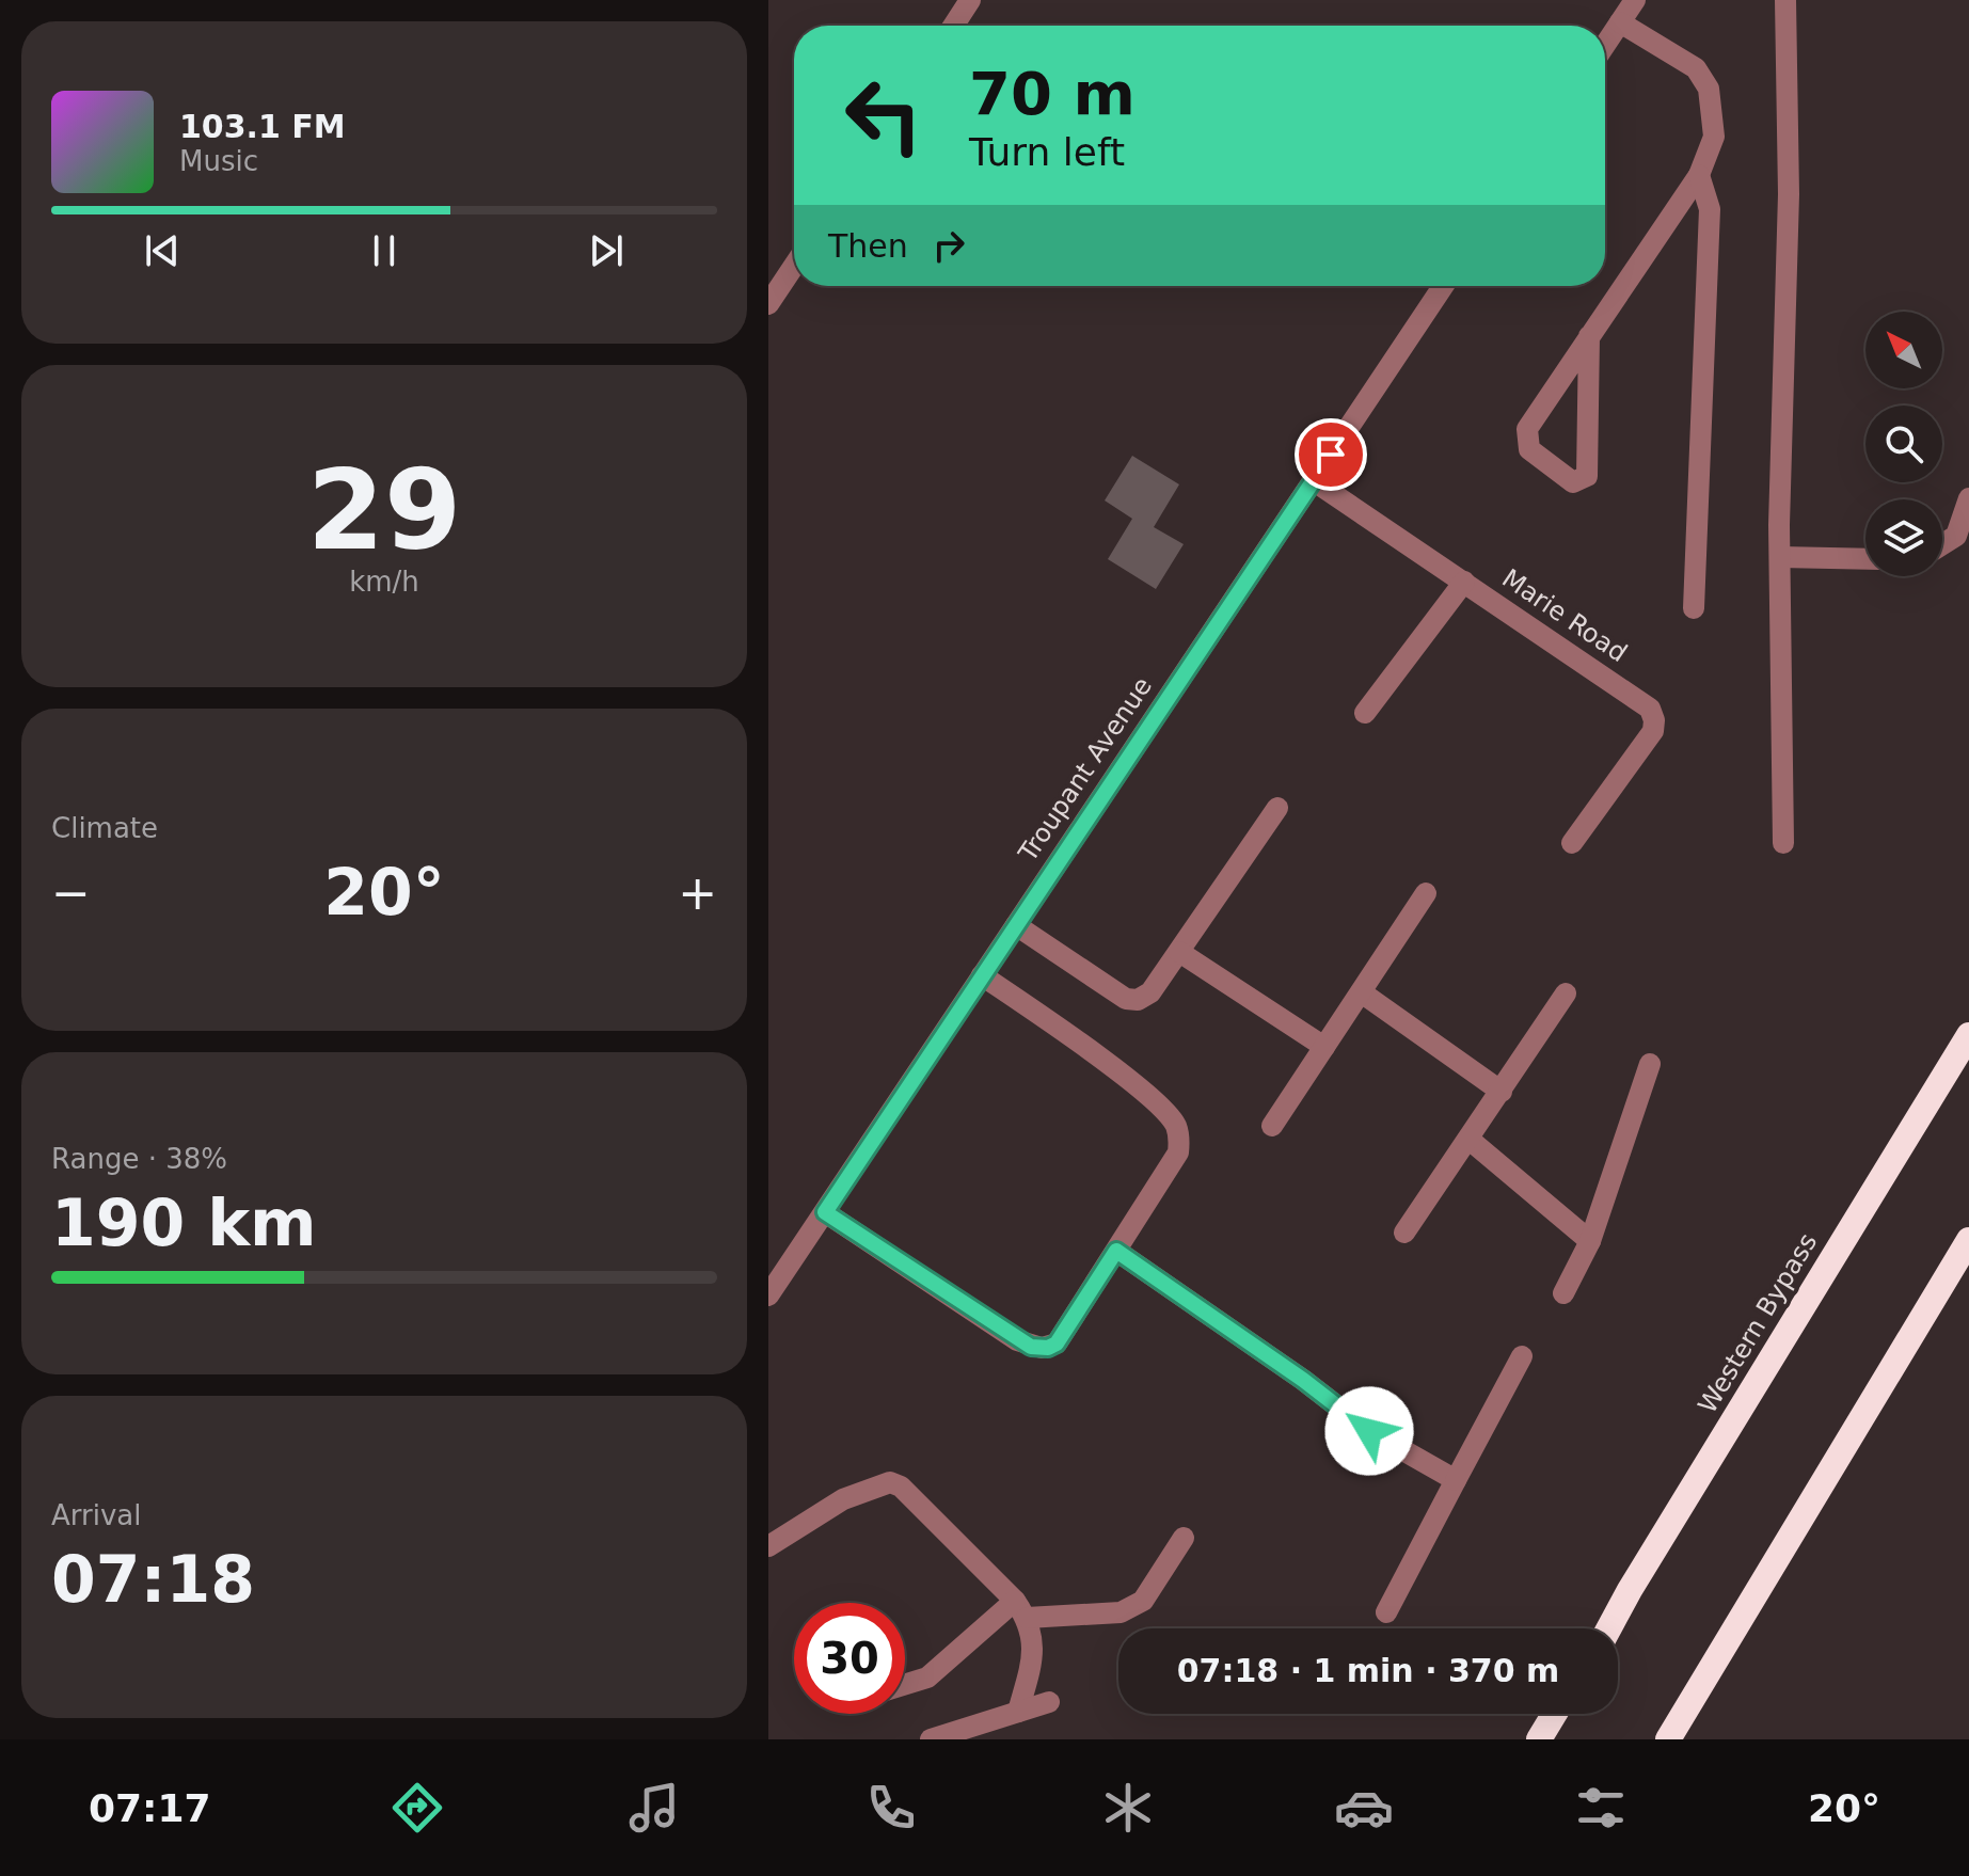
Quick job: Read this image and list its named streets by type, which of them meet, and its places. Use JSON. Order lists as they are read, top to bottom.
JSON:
{
  "streets": {
    "highway": ["Western Bypass"],
    "street": ["Marie Road", "Troupant Avenue"]
  },
  "crossings": [
    ["Marie Road", "Troupant Avenue"]
  ],
  "north": "top left",
  "page": {
    "turn": ["70 m", "Turn left"],
    "song": ["103.1 FM", "Music"],
    "then": "Then",
    "tile": [
      ["29", "km/h"],
      "Climate",
      ["Range · 38%", "190 km"],
      ["Arrival", "07:18"]
    ],
    "heat": ["−", "20°", "+"],
    "limit": "30",
    "trip": "07:18 · 1 min · 370 m",
    "tabs": ["07:17", "20°"]
  }
}
